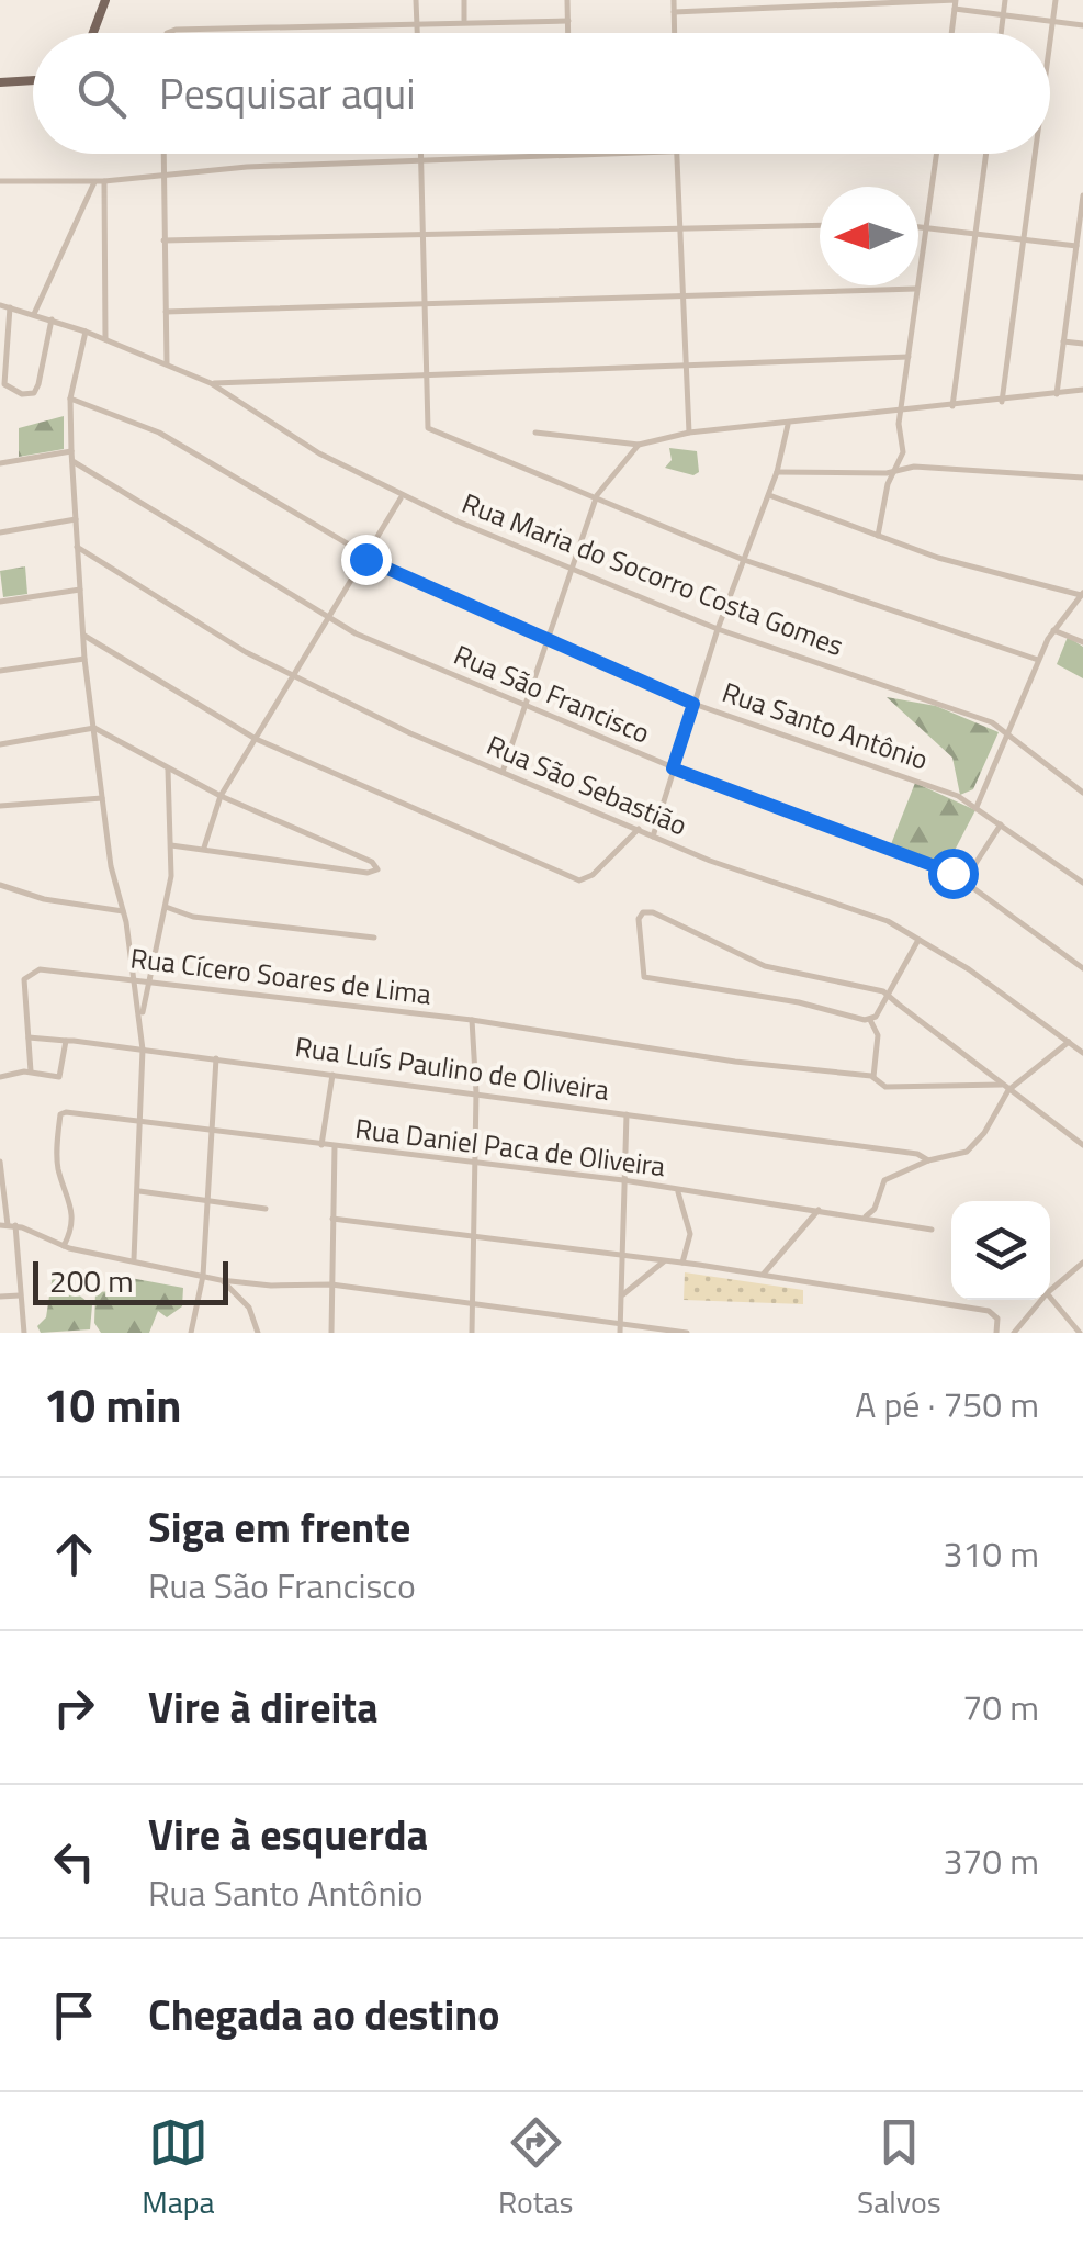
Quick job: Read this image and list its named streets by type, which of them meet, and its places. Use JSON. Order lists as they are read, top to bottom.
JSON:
{
  "streets": {
    "street": [
      "Rua Maria do Socorro Costa Gomes",
      "Rua São Francisco",
      "Rua Santo Antônio",
      "Rua São Sebastião",
      "Rua Cícero Soares de Lima",
      "Rua Luís Paulino de Oliveira",
      "Rua Daniel Paca de Oliveira"
    ]
  },
  "crossings": [
    ["Rua Cícero Soares de Lima", "Rua Luís Paulino de Oliveira"]
  ],
  "scale_bar": "200 m",
  "north": "left",
  "page": {
    "search": "Pesquisar aqui",
    "scale": "200 m",
    "heading": ["10 min", "A pé · 750 m"],
    "list": [
      ["Siga em frente", "Rua São Francisco", "310 m"],
      ["Vire à direita", "70 m"],
      ["Vire à esquerda", "Rua Santo Antônio", "370 m"],
      "Chegada ao destino"
    ],
    "nav": ["Mapa", "Rotas", "Salvos"]
  }
}
